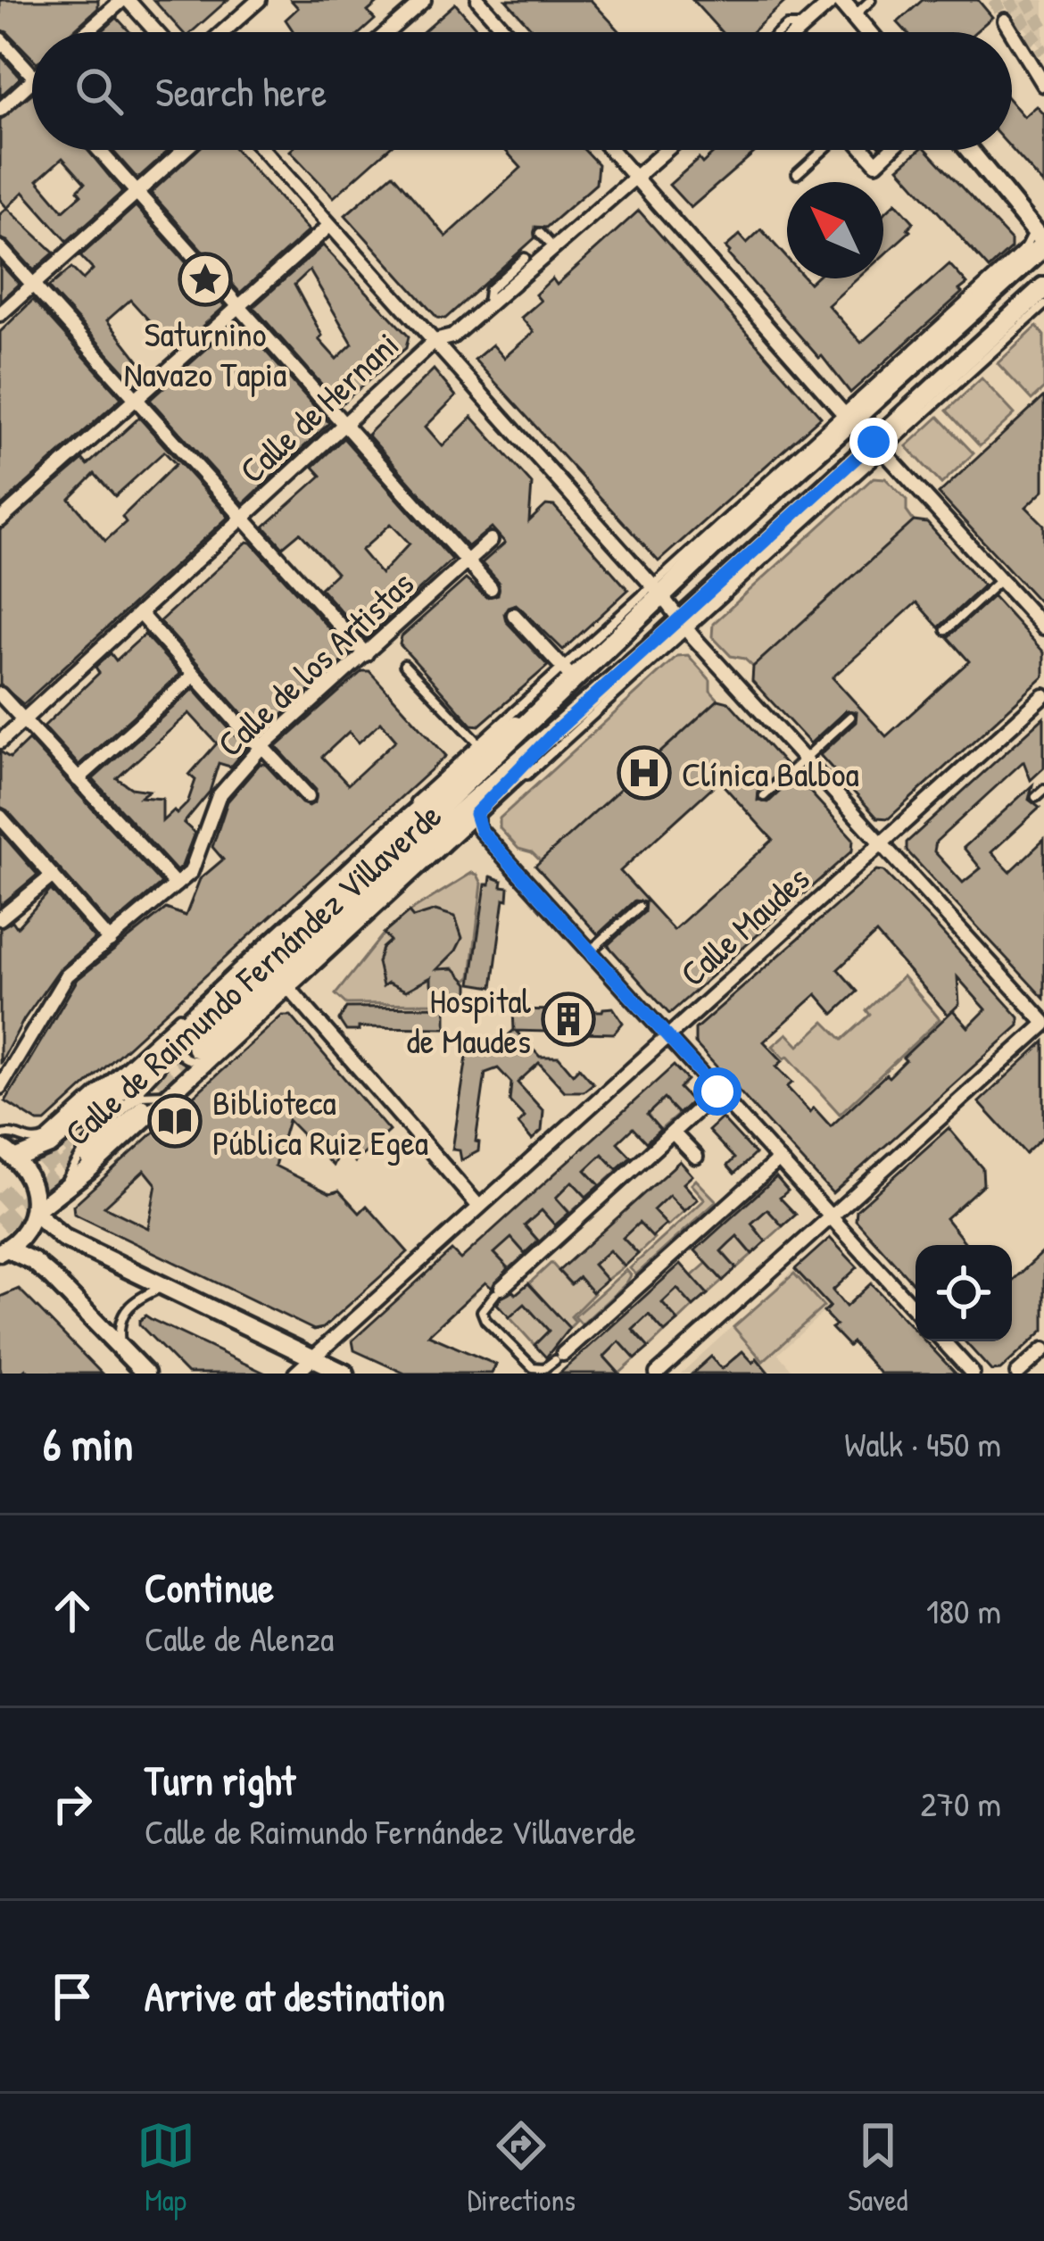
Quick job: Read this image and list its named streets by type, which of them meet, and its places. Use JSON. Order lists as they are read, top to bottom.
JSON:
{
  "streets": {
    "main road": ["Calle de Raimundo Fernández Villaverde"],
    "street": ["Calle de Hernani", "Calle de los Artistas", "Calle Maudes"]
  },
  "places": {
    "place": ["Saturnino Navazo Tapia"],
    "hospital": ["Clínica Balboa"],
    "building": ["Hospital de Maudes"],
    "library": ["Biblioteca Pública Ruiz Egea"]
  },
  "north": "top left",
  "page": {
    "search": "Search here",
    "heading": ["6 min", "Walk · 450 m"],
    "list": [
      ["Continue", "Calle de Alenza", "180 m"],
      ["Turn right", "Calle de Raimundo Fernández Villaverde", "270 m"],
      "Arrive at destination"
    ],
    "nav": ["Map", "Directions", "Saved"]
  }
}
